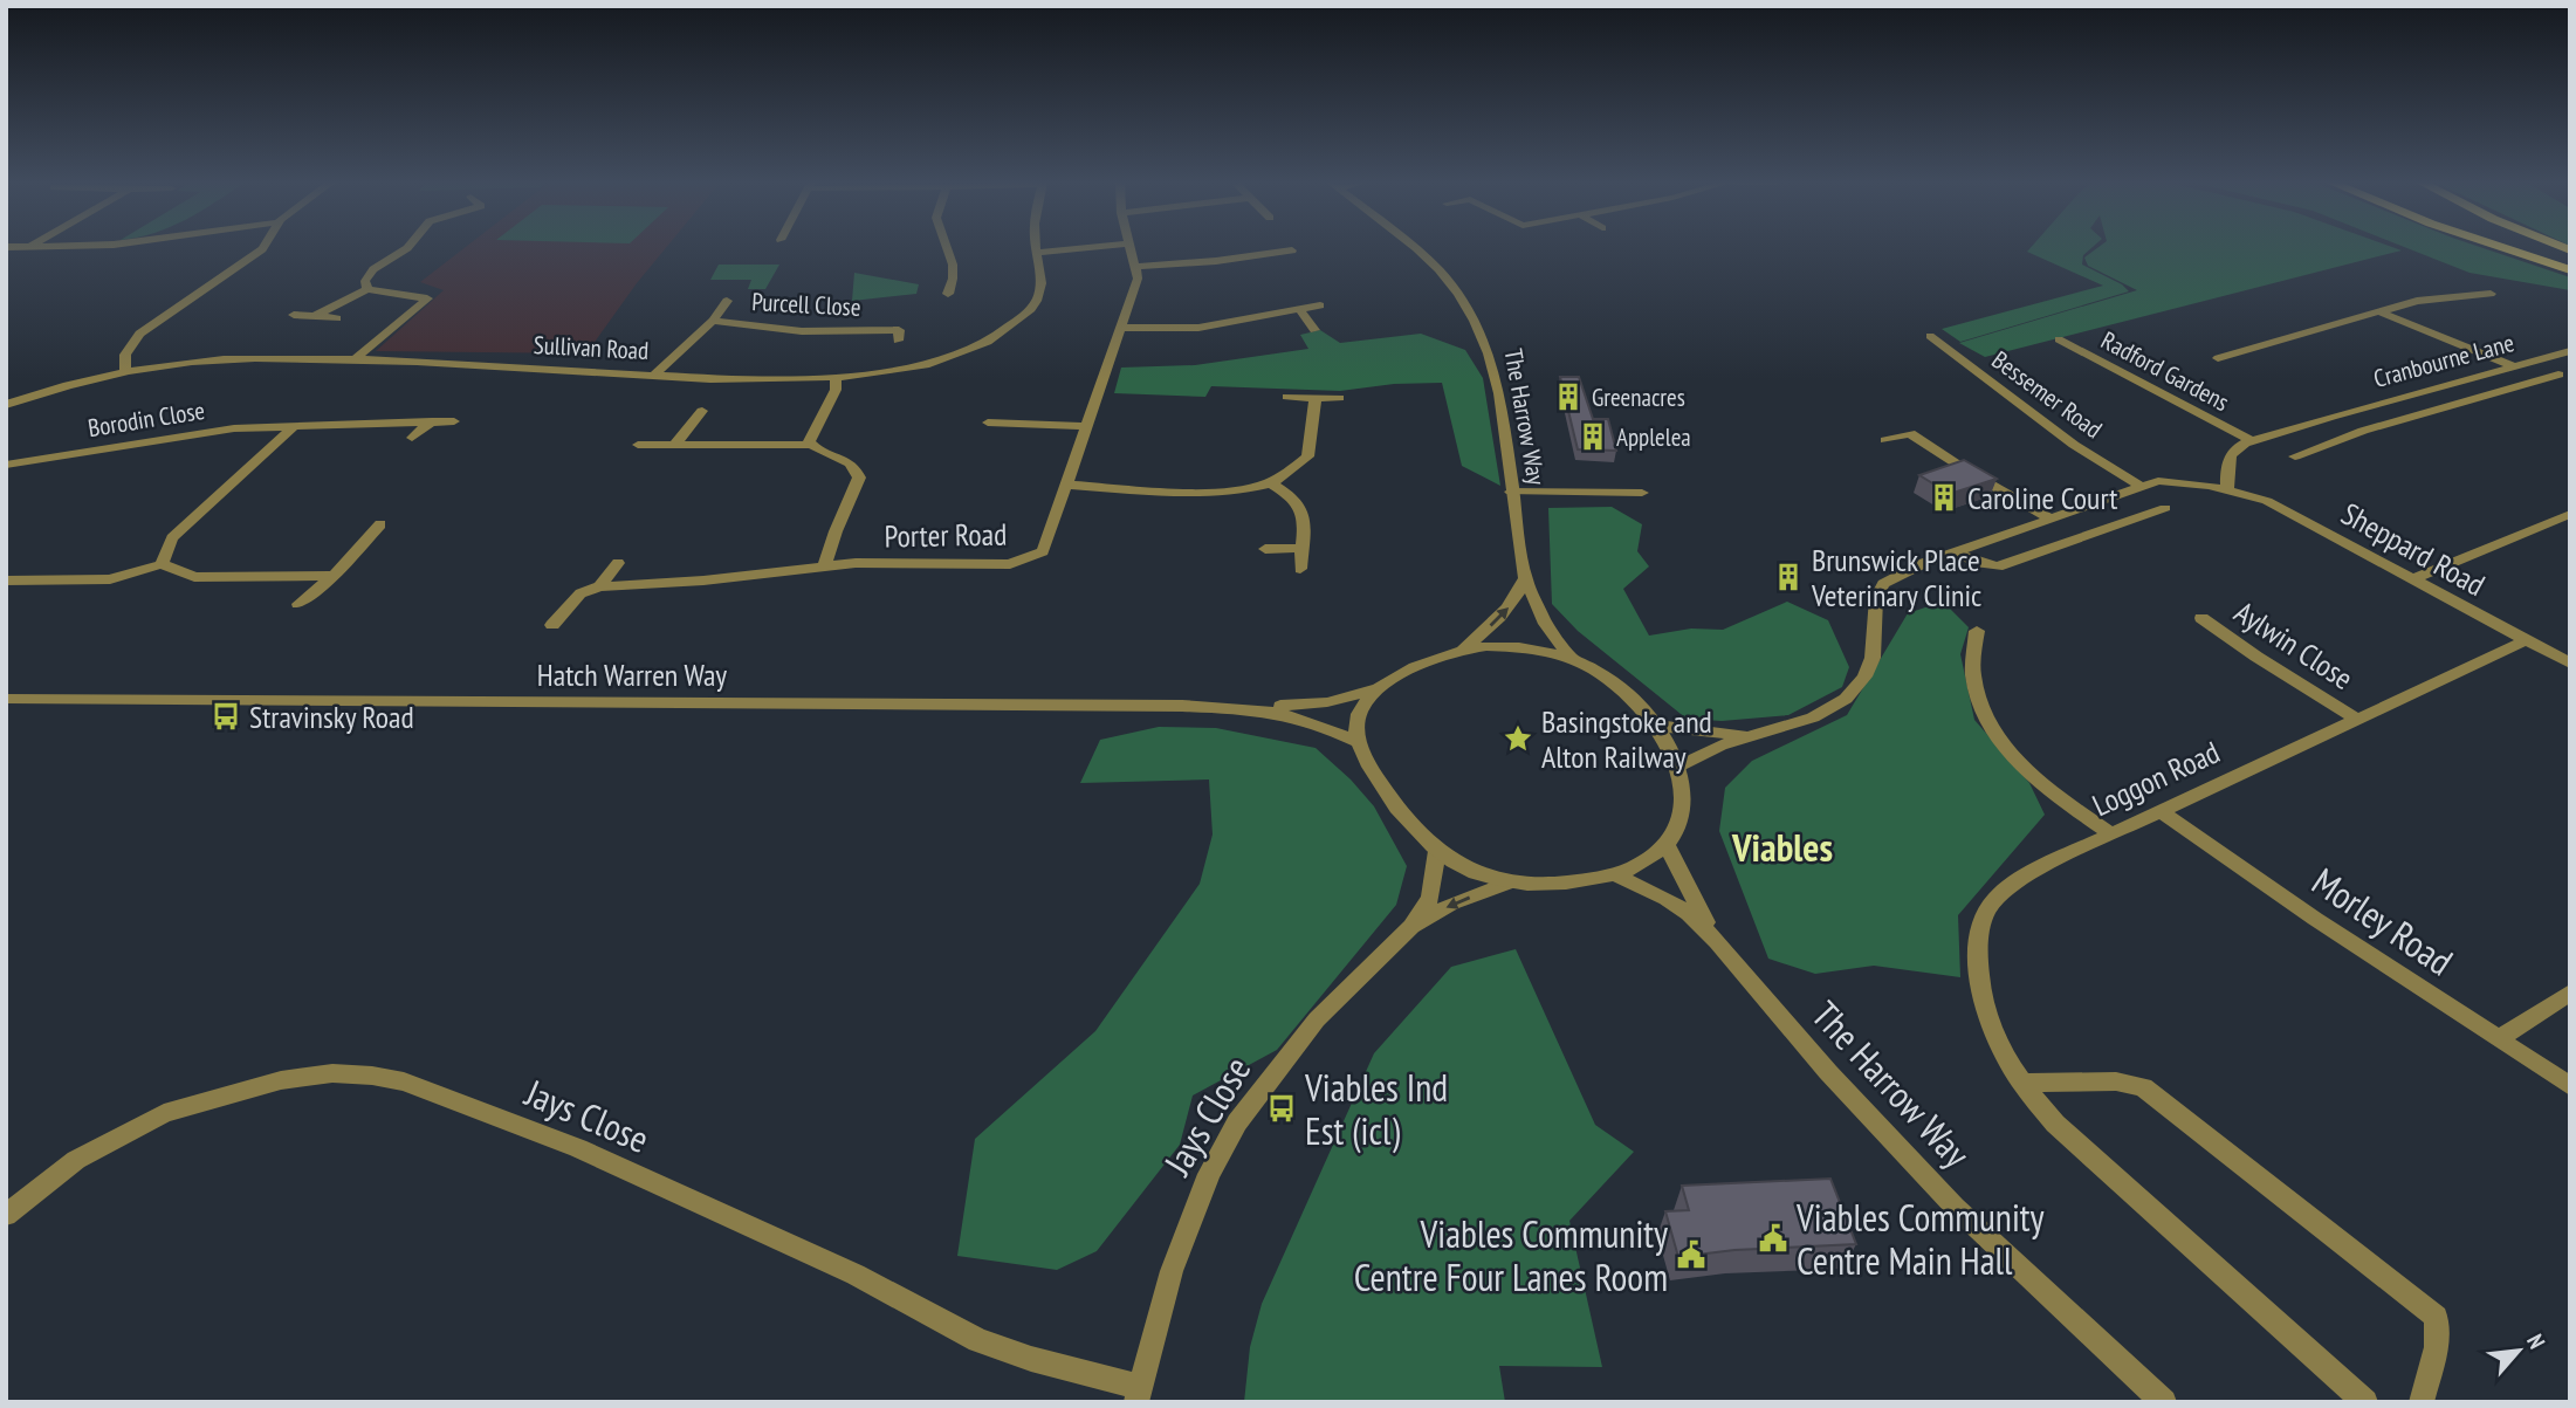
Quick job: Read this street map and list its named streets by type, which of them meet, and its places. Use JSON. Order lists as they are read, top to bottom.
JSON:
{
  "streets": {
    "street": [
      "Purcell Close",
      "Sullivan Road",
      "Cranbourne Lane",
      "Radford Gardens",
      "Bessemer Road",
      "The Harrow Way",
      "Borodin Close",
      "Porter Road",
      "Sheppard Road",
      "Aylwin Close",
      "Hatch Warren Way",
      "Loggon Road",
      "Morley Road",
      "Jays Close"
    ]
  },
  "crossings": [
    ["Purcell Close", "Sullivan Road"],
    ["Cranbourne Lane", "Radford Gardens"],
    ["The Harrow Way", "Hatch Warren Way"],
    ["The Harrow Way", "Jays Close"],
    ["Sheppard Road", "Loggon Road"],
    ["Aylwin Close", "Loggon Road"],
    ["Hatch Warren Way", "Jays Close"],
    ["Loggon Road", "Morley Road"]
  ],
  "districts": ["Viables"],
  "places": {
    "building": [
      "Greenacres",
      "Applelea",
      "Caroline Court",
      "Brunswick Place Veterinary Clinic"
    ],
    "bus stop": ["Stravinsky Road", "Viables Ind Est (icl)"],
    "place": ["Basingstoke and Alton Railway"],
    "public building": ["Viables Community Centre Main Hall", "Viables Community Centre Four Lanes Room"]
  },
  "north": "top right"
}
